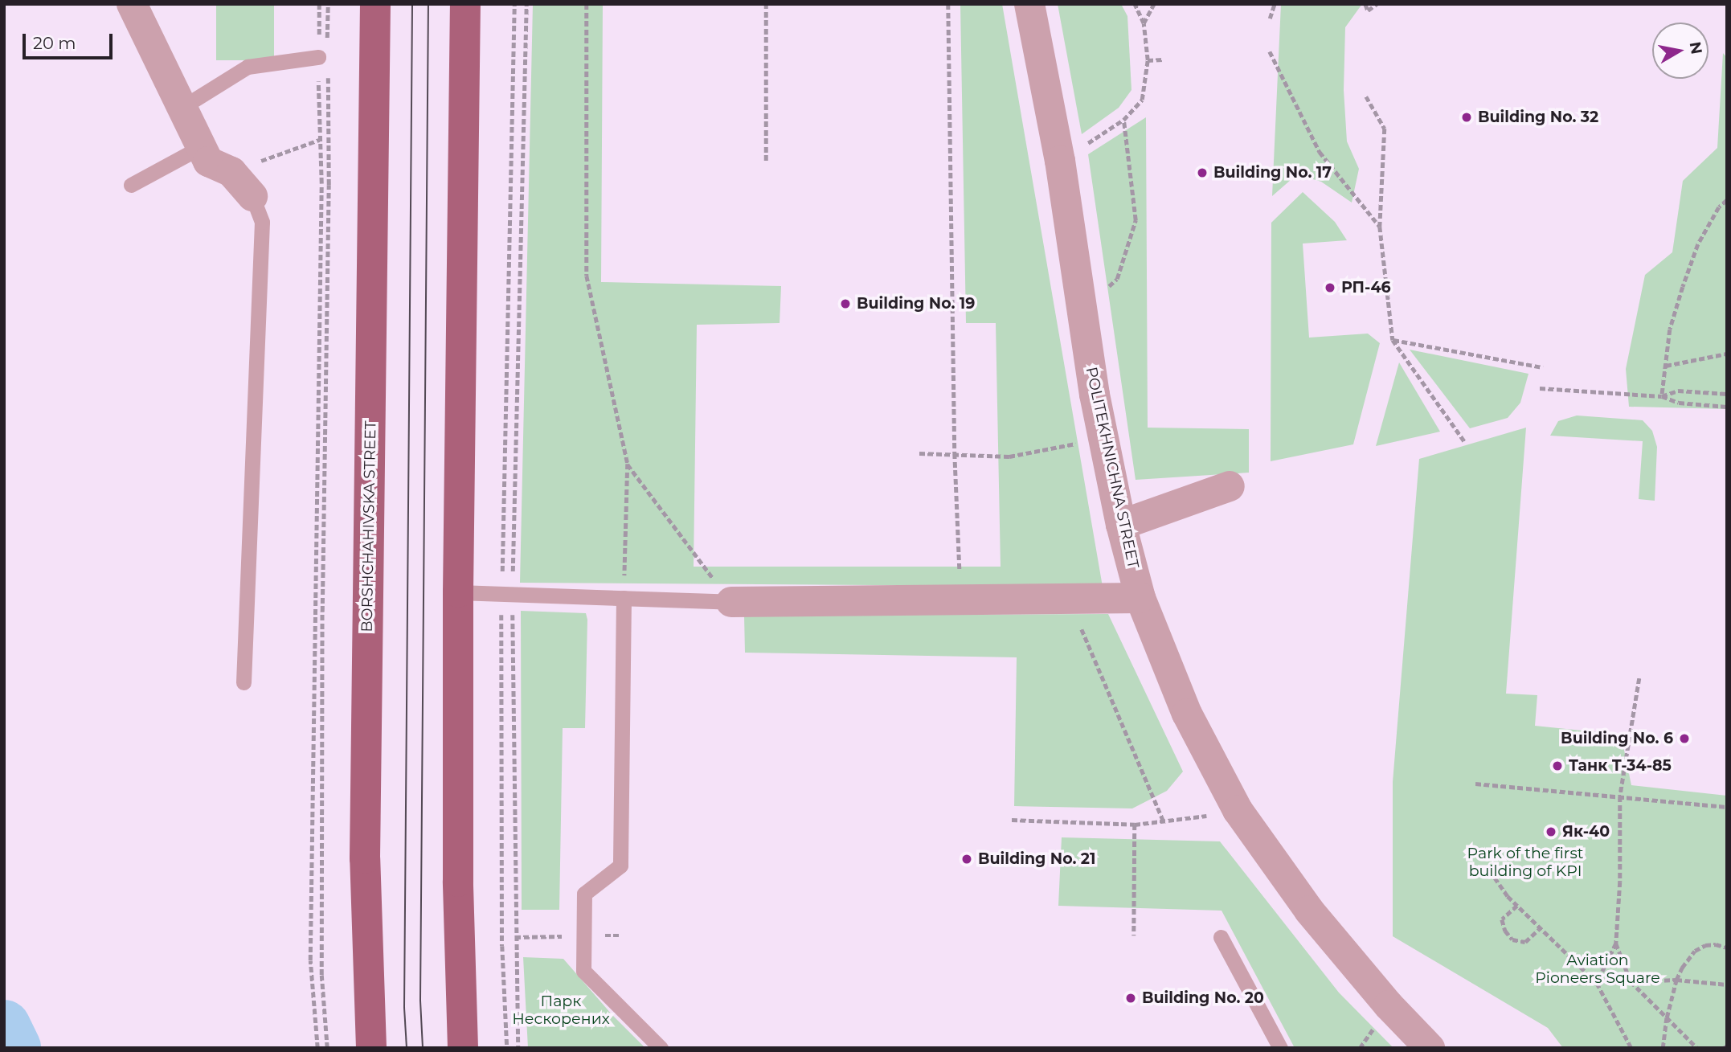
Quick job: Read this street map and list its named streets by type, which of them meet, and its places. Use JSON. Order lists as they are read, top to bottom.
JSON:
{
  "streets": {
    "main road": ["BORSHCHAHIVSKA STREET"],
    "street": ["POLITEKHNICHNA STREET"]
  },
  "parks": ["Park of the first building of KPI", "Aviation Pioneers Square", "Парк Нескорених"],
  "places": [
    "Building No. 32",
    "Building No. 17",
    "РП-46",
    "Building No. 19",
    "Building No. 6",
    "Танк Т-34-85",
    "Як-40",
    "Building No. 21",
    "Building No. 20"
  ],
  "scale_bar": "20 m",
  "north": "right"
}
